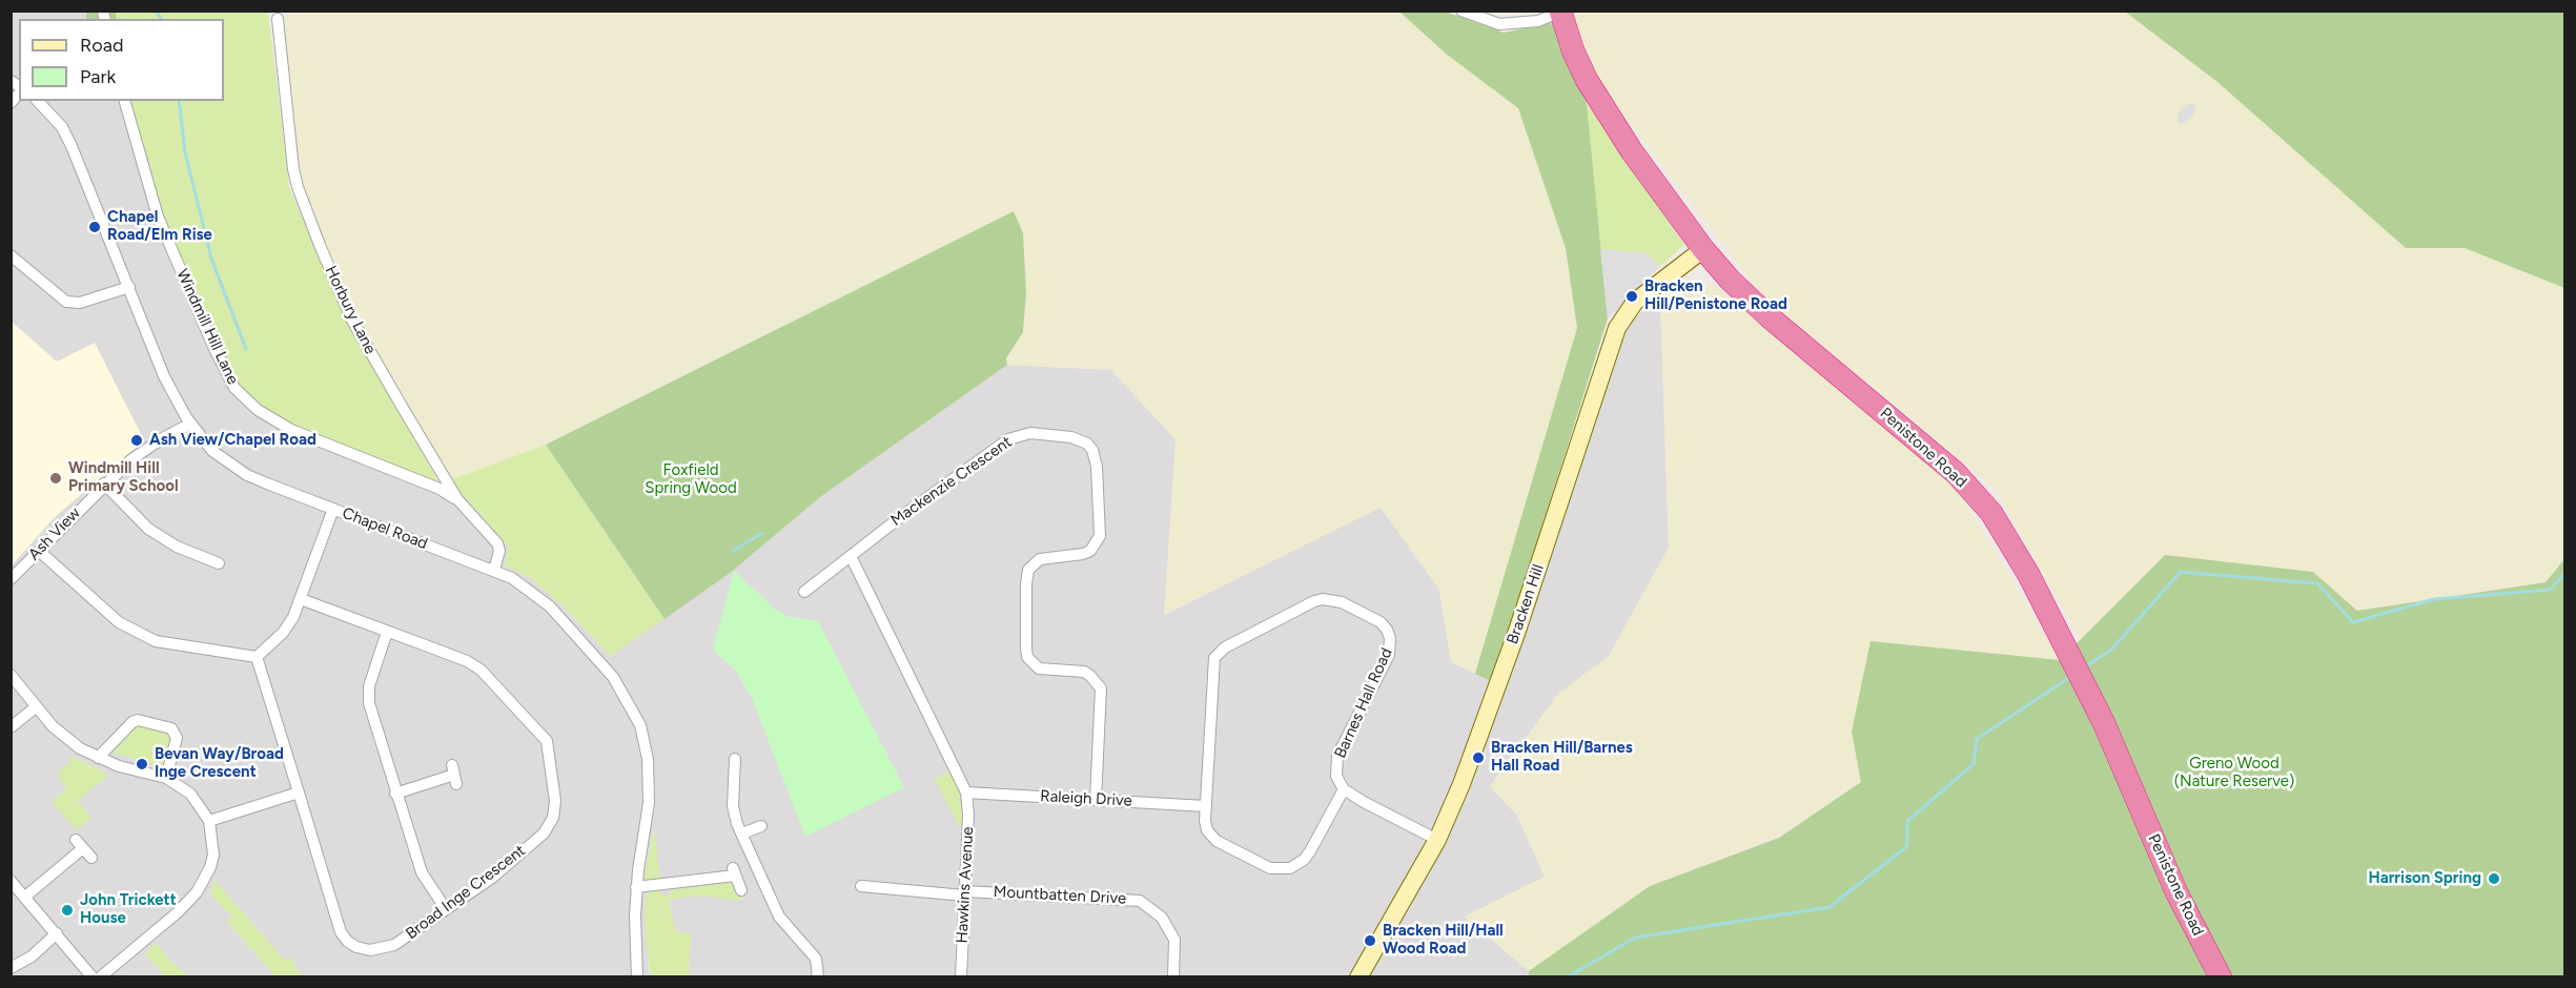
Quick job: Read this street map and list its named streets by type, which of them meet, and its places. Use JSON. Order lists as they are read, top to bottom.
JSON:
{
  "streets": {
    "highway": ["Penistone Road"],
    "street": [
      "Horbury Lane",
      "Windmill Hill Lane",
      "Mackenzie Crescent",
      "Chapel Road",
      "Ash View",
      "Bracken Hill",
      "Barnes Hall Road",
      "Raleigh Drive",
      "Hawkins Avenue",
      "Broad Inge Crescent",
      "Mountbatten Drive"
    ]
  },
  "crossings": [
    ["Horbury Lane", "Windmill Hill Lane"],
    ["Horbury Lane", "Chapel Road"],
    ["Penistone Road", "Bracken Hill"],
    ["Mackenzie Crescent", "Raleigh Drive"],
    ["Chapel Road", "Ash View"],
    ["Barnes Hall Road", "Raleigh Drive"],
    ["Raleigh Drive", "Hawkins Avenue"],
    ["Hawkins Avenue", "Mountbatten Drive"]
  ],
  "parks": ["Foxfield Spring Wood", "Greno Wood (Nature Reserve)"],
  "places": [
    "Chapel Road/Elm Rise",
    "Bracken Hill/Penistone Road",
    "Ash View/Chapel Road",
    "Windmill Hill Primary School",
    "Bracken Hill/Barnes Hall Road",
    "Bevan Way/Broad Inge Crescent",
    "Harrison Spring",
    "John Trickett House",
    "Bracken Hill/Hall Wood Road"
  ],
  "legend": ["Road", "Park"]
}
